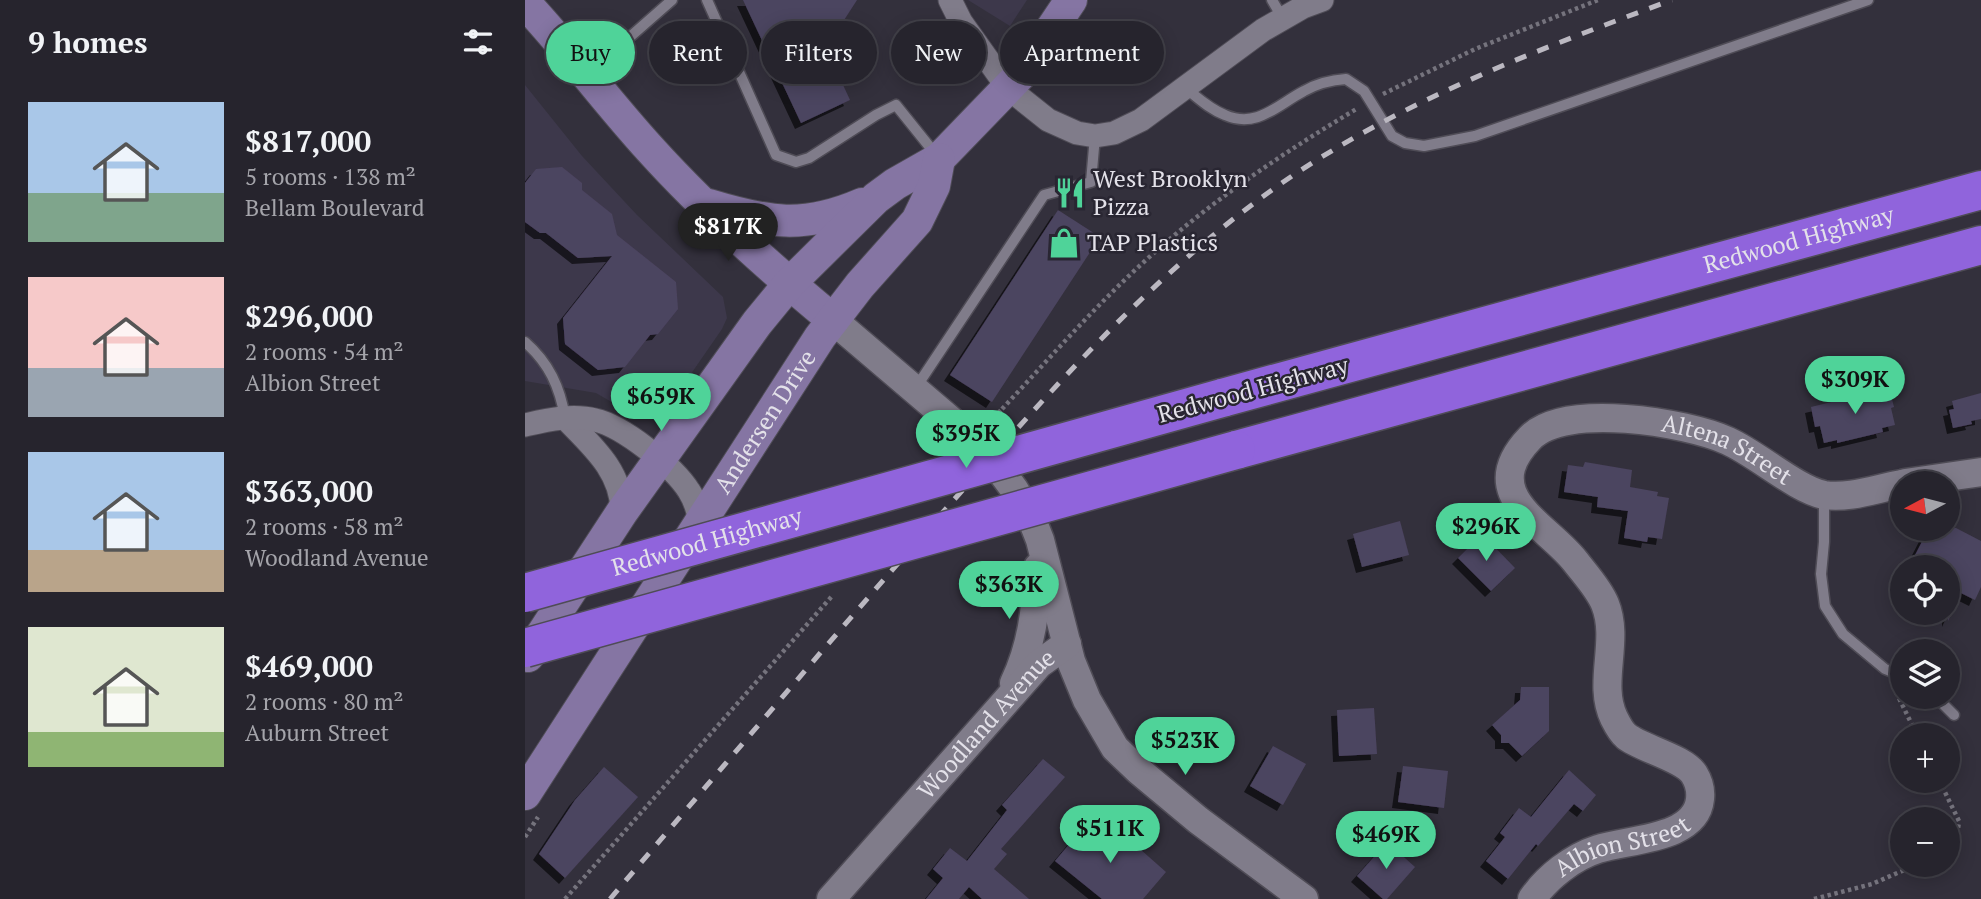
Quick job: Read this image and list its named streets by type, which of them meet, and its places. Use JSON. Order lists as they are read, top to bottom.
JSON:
{
  "streets": {
    "highway": ["Redwood Highway"],
    "main road": ["Andersen Drive"],
    "street": ["Altena Street", "Woodland Avenue", "Albion Street"]
  },
  "crossings": [
    ["Andersen Drive", "Woodland Avenue"],
    ["Altena Street", "Albion Street"]
  ],
  "places": {
    "restaurant": ["West Brooklyn Pizza"],
    "shop": ["TAP Plastics"]
  },
  "north": "left",
  "page": {
    "heading": "9 homes",
    "chip": [
      "Buy",
      "Rent",
      "Filters",
      "New",
      "Apartment"
    ],
    "list": [
      {
        "name": "$817,000",
        "note": "5 rooms · 138 m² · Bellam Boulevard"
      },
      {
        "name": "$296,000",
        "note": "2 rooms · 54 m² · Albion Street"
      },
      {
        "name": "$363,000",
        "note": "2 rooms · 58 m² · Woodland Avenue"
      },
      {
        "name": "$469,000",
        "note": "2 rooms · 80 m² · Auburn Street"
      }
    ],
    "price": [
      "$817K",
      "$309K",
      "$659K",
      "$395K",
      "$296K",
      "$363K",
      "$523K",
      "$511K",
      "$469K"
    ],
    "map_buttons": ["+", "−"]
  }
}
